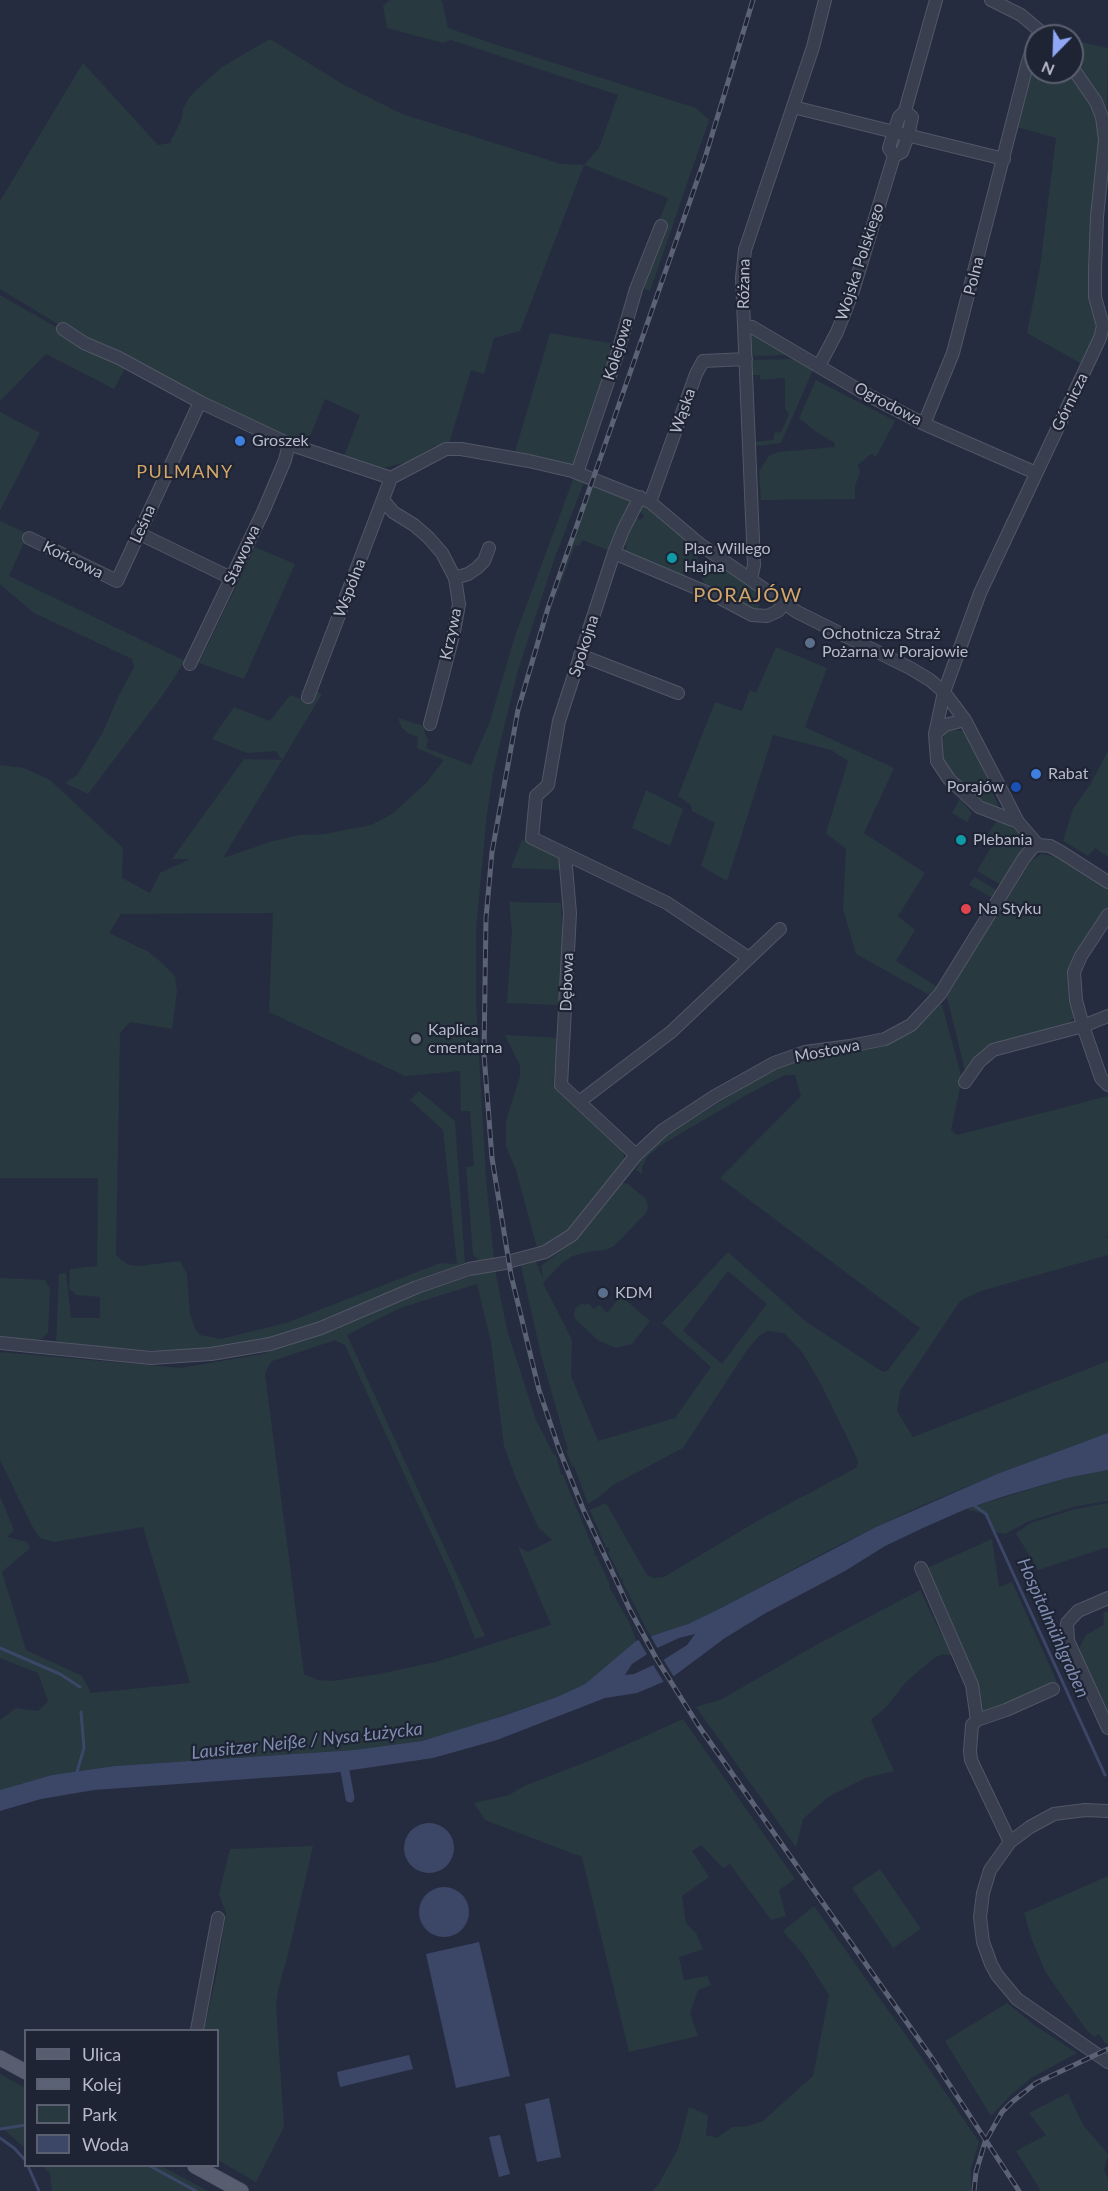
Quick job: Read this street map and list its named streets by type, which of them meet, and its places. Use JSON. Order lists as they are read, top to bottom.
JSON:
{
  "streets": {
    "street": [
      "Wojska Polskiego",
      "Polna",
      "Różana",
      "Kolejowa",
      "Górnicza",
      "Ogrodowa",
      "Wąska",
      "Leśna",
      "Stawowa",
      "Końcowa",
      "Wspólna",
      "Krzywa",
      "Spokojna",
      "Dębowa",
      "Mostowa"
    ]
  },
  "crossings": [
    ["Wojska Polskiego", "Ogrodowa"],
    ["Polna", "Ogrodowa"],
    ["Różana", "Ogrodowa"],
    ["Różana", "Wąska"],
    ["Górnicza", "Ogrodowa"],
    ["Wąska", "Spokojna"],
    ["Leśna", "Końcowa"],
    ["Wspólna", "Krzywa"],
    ["Spokojna", "Dębowa"],
    ["Dębowa", "Mostowa"]
  ],
  "districts": ["PULMANY", "PORAJÓW"],
  "water": ["Hospitalmühlgraben", "Lausitzer Neiße / Nysa Łużycka"],
  "places": [
    "Groszek",
    "Plac Willego Hajna",
    "Ochotnicza Straż Pożarna w Porajowie",
    "Rabat",
    "Porajów",
    "Plebania",
    "Na Styku",
    "Kaplica cmentarna",
    "KDM"
  ],
  "legend": [
    "Ulica",
    "Kolej",
    "Park",
    "Woda"
  ],
  "north": "bottom left"
}
